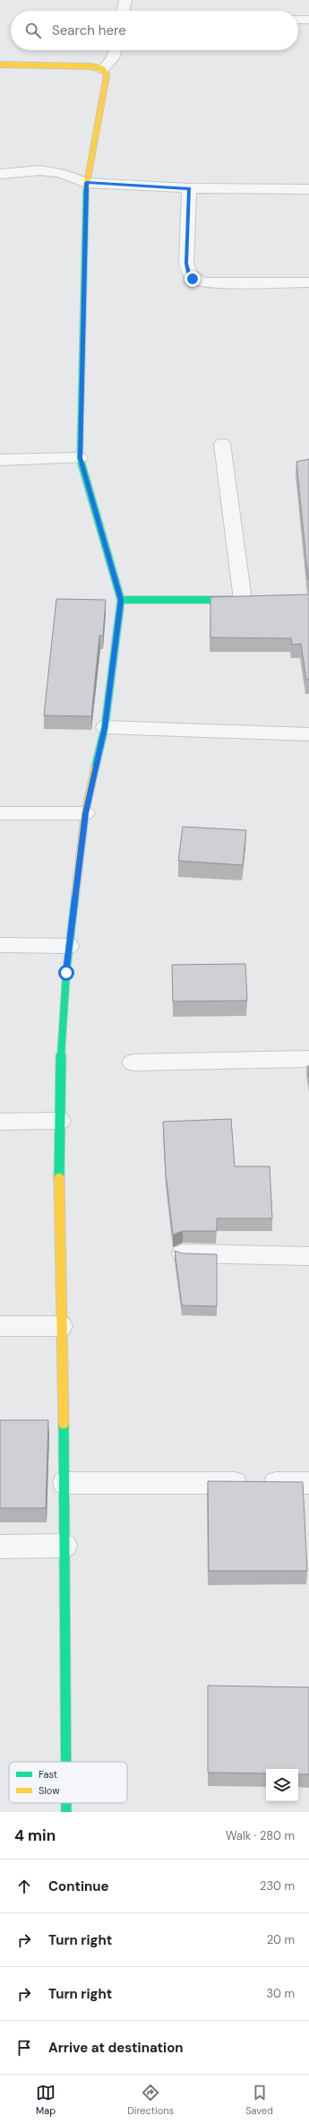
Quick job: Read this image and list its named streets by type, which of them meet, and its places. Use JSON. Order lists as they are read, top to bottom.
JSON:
{
  "legend": ["Fast", "Slow"],
  "page": {
    "search": "Search here",
    "heading": ["4 min", "Walk · 280 m"],
    "list": [
      ["Continue", "230 m"],
      ["Turn right", "20 m"],
      ["Turn right", "30 m"],
      "Arrive at destination"
    ],
    "nav": ["Map", "Directions", "Saved"]
  }
}
